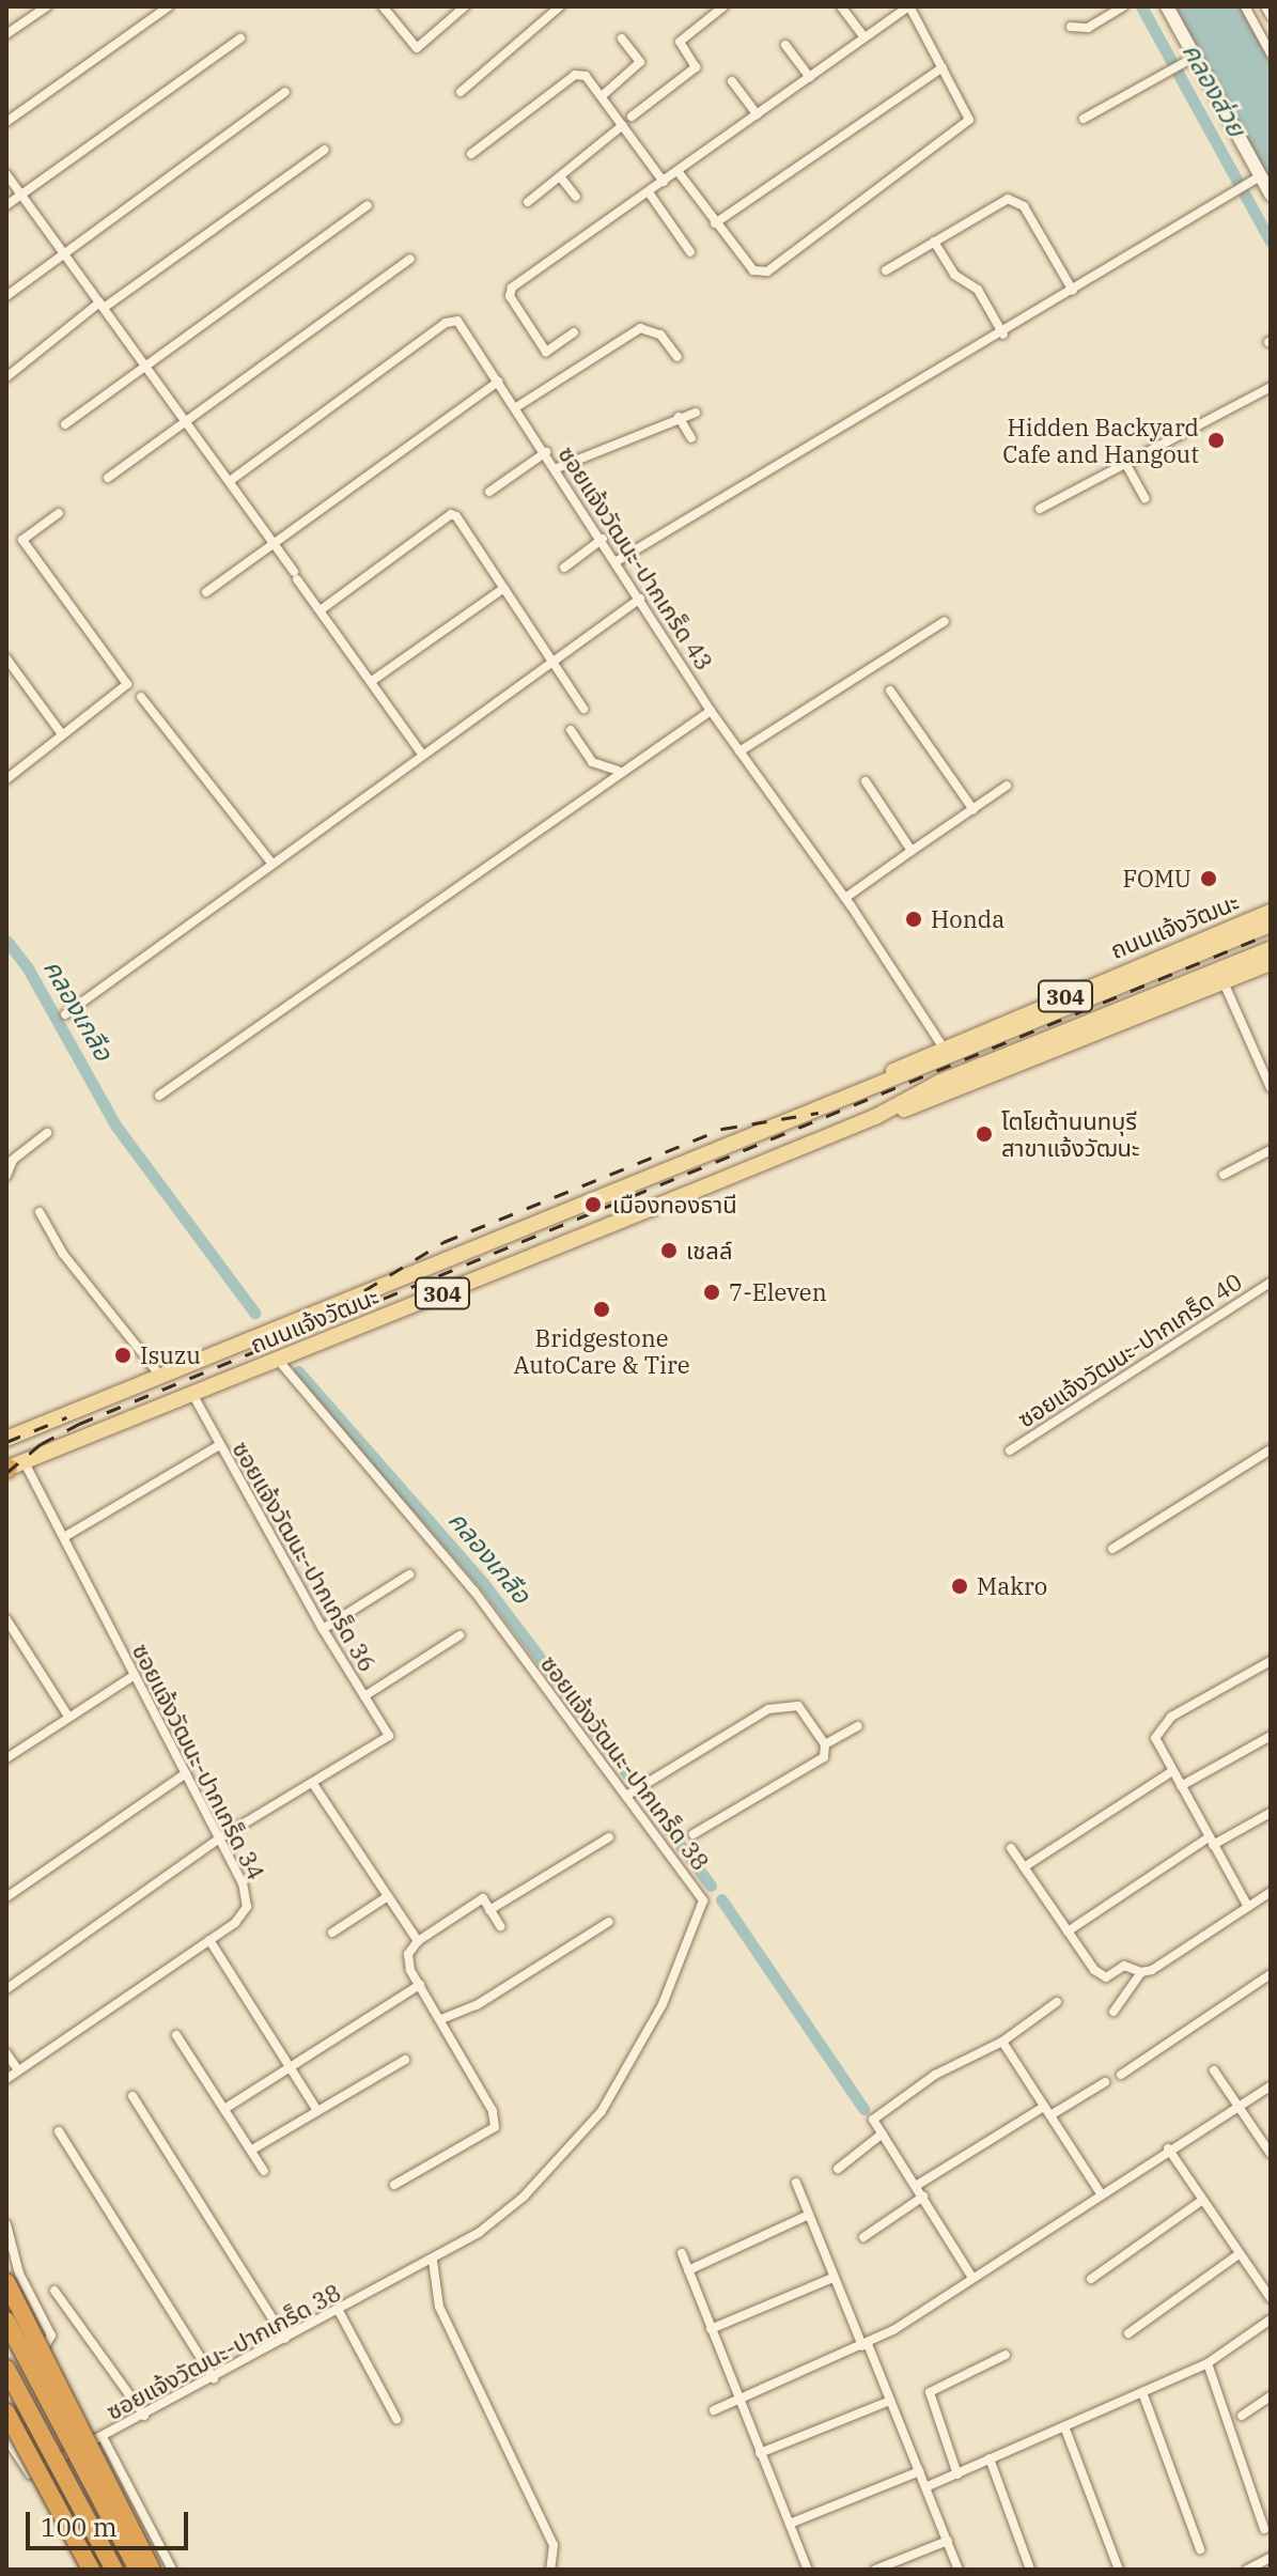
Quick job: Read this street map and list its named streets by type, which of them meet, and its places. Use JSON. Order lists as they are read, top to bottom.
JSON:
{
  "streets": {
    "main road": ["ถนนแจ้งวัฒนะ", "304"],
    "street": [
      "ซอยแจ้งวัฒนะ-ปากเกร็ด 43",
      "ซอยแจ้งวัฒนะ-ปากเกร็ด 40",
      "ซอยแจ้งวัฒนะ-ปากเกร็ด 36",
      "ซอยแจ้งวัฒนะ-ปากเกร็ด 34",
      "ซอยแจ้งวัฒนะ-ปากเกร็ด 38"
    ]
  },
  "crossings": [
    ["ซอยแจ้งวัฒนะ-ปากเกร็ด 43", "ถนนแจ้งวัฒนะ"],
    ["ถนนแจ้งวัฒนะ", "ซอยแจ้งวัฒนะ-ปากเกร็ด 36"],
    ["ถนนแจ้งวัฒนะ", "ซอยแจ้งวัฒนะ-ปากเกร็ด 34"],
    ["ถนนแจ้งวัฒนะ", "ซอยแจ้งวัฒนะ-ปากเกร็ด 38"]
  ],
  "water": ["คลองส่วย", "คลองเกลือ"],
  "places": [
    "Hidden Backyard Cafe and Hangout",
    "FOMU",
    "Honda",
    "โตโยต้านนทบุรี สาขาแจ้งวัฒนะ",
    "เมืองทองธานี",
    "เชลล์",
    "7-Eleven",
    "Bridgestone AutoCare & Tire",
    "Isuzu",
    "Makro"
  ],
  "scale_bar": "100 m"
}
